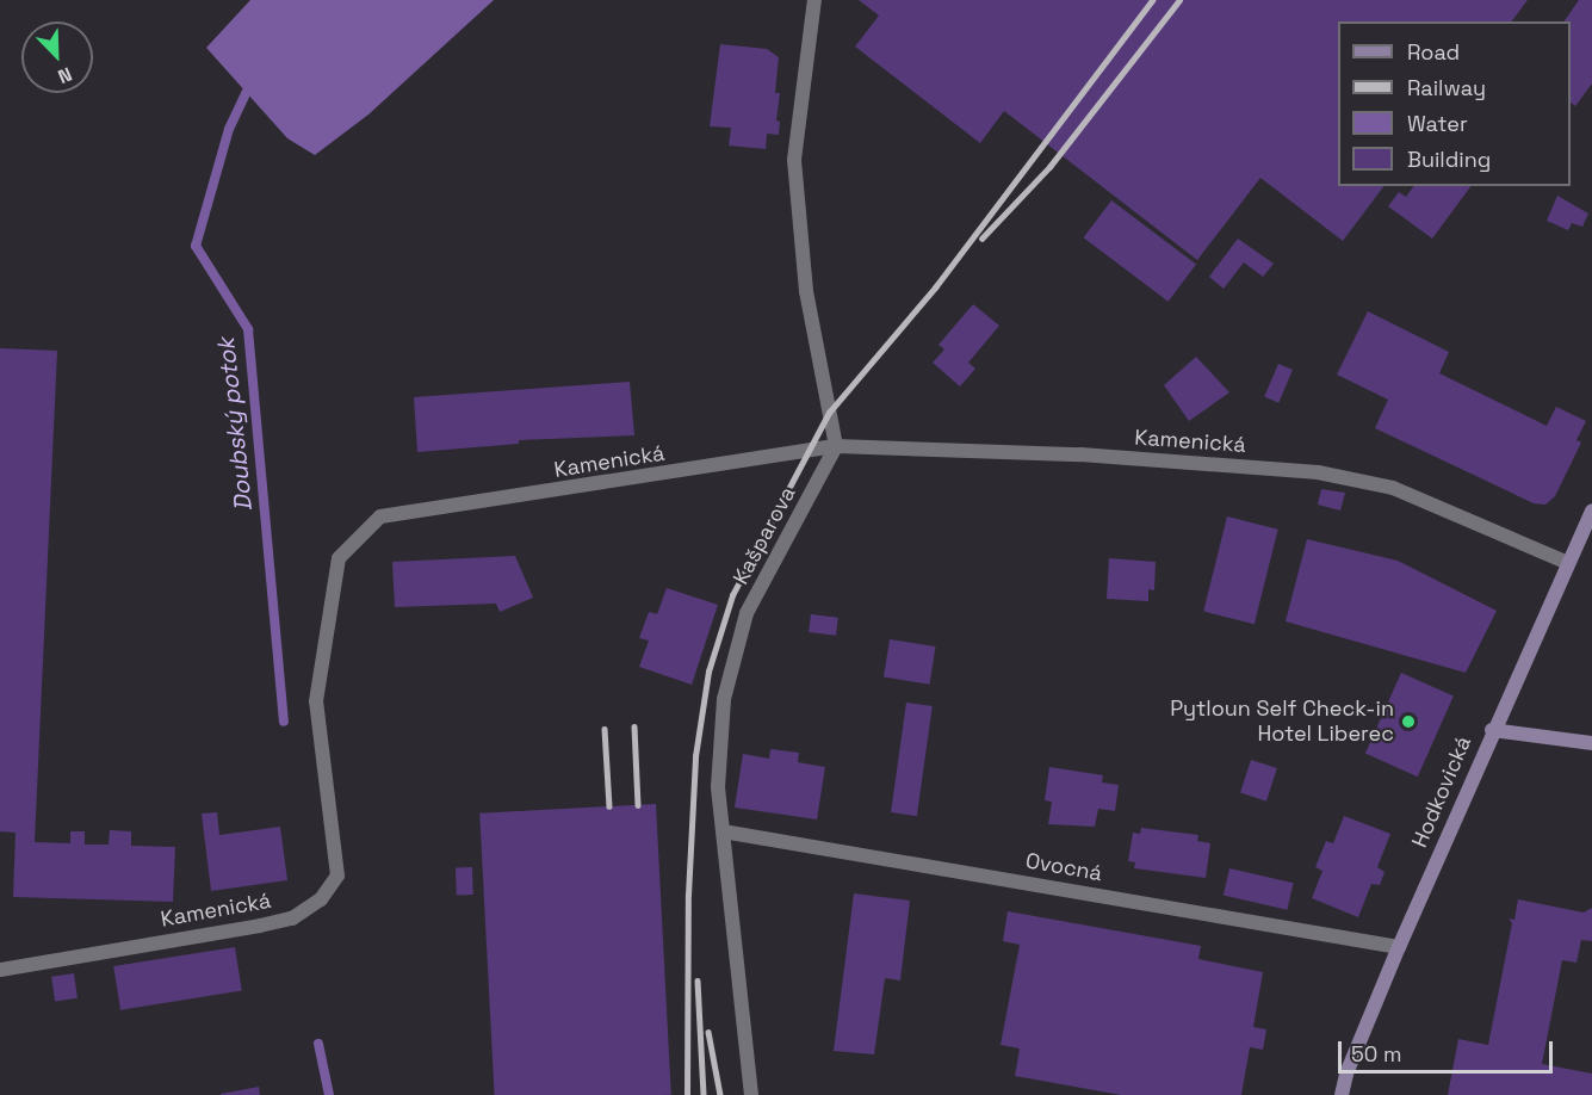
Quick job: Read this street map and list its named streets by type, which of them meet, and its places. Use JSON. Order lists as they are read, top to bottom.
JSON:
{
  "streets": {
    "street": [
      "Kamenická",
      "Kašparova",
      "Hodkovická",
      "Ovocná"
    ]
  },
  "crossings": [
    ["Kamenická", "Kašparova"],
    ["Kamenická", "Hodkovická"],
    ["Kašparova", "Ovocná"],
    ["Hodkovická", "Ovocná"]
  ],
  "water": ["Doubský potok"],
  "places": ["Pytloun Self Check-in Hotel Liberec"],
  "legend": [
    "Road",
    "Railway",
    "Water",
    "Building"
  ],
  "scale_bar": "50 m",
  "north": "bottom right"
}
